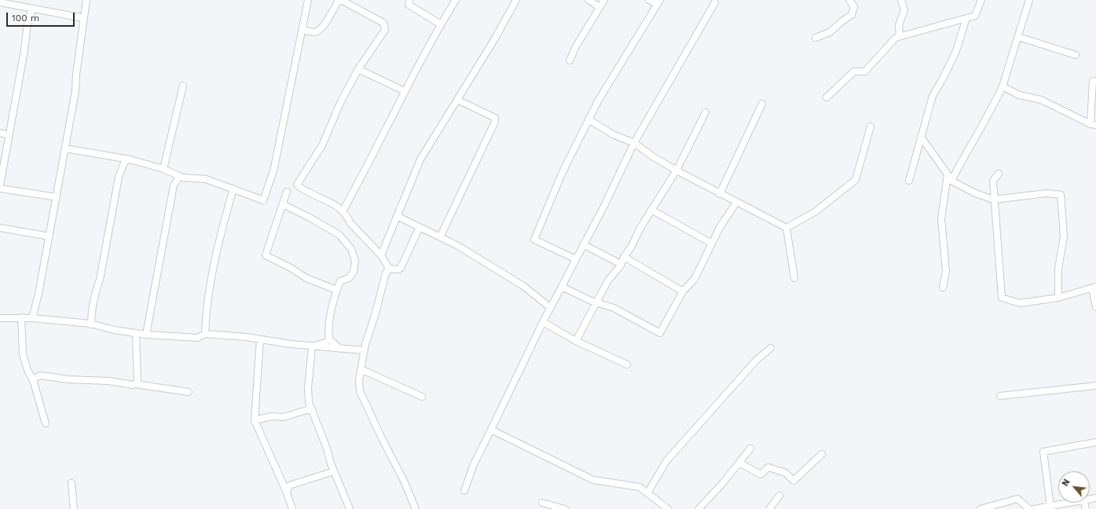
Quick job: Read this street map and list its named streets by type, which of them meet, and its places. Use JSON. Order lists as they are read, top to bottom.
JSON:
{
  "scale_bar": "100 m",
  "north": "top left"
}
